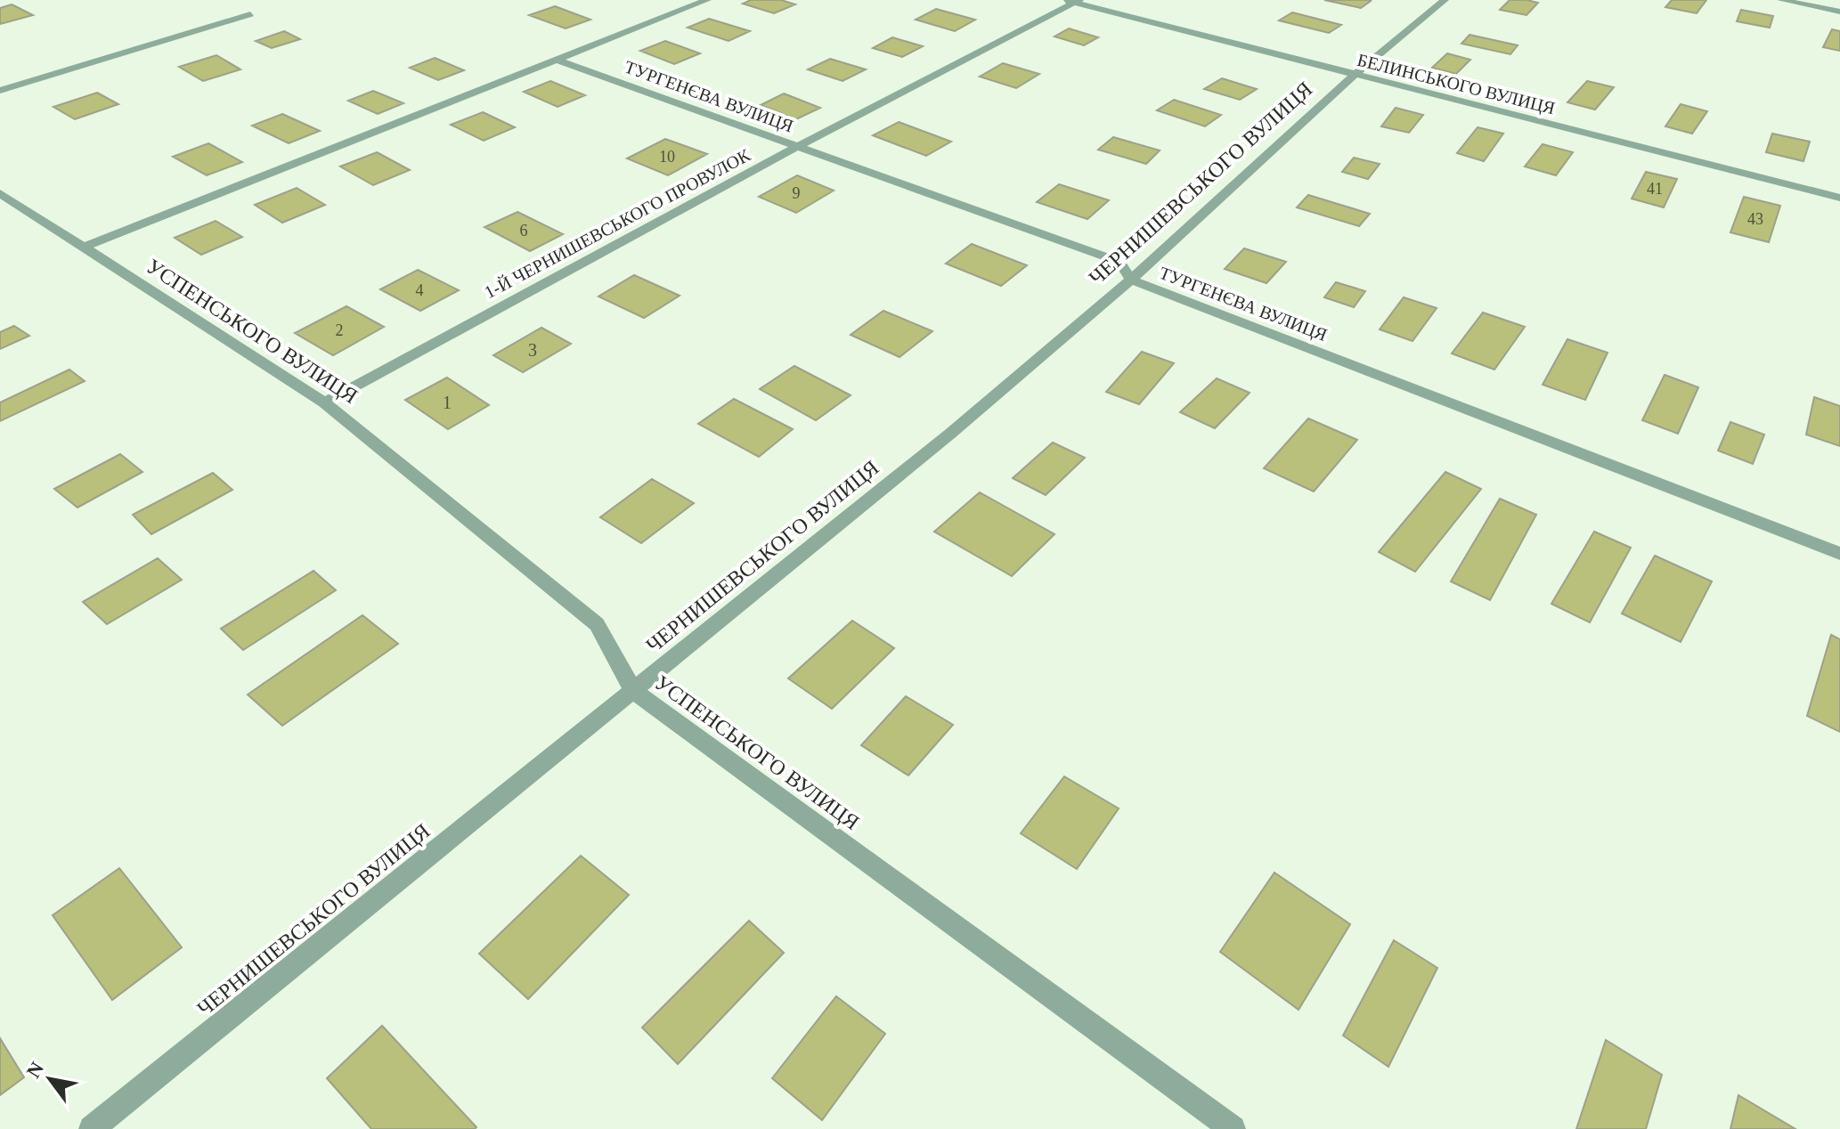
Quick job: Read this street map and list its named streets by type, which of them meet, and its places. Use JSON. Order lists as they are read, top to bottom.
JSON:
{
  "streets": {
    "street": [
      "БЕЛИНСЬКОГО ВУЛИЦЯ",
      "ТУРГЕНЄВА ВУЛИЦЯ",
      "ЧЕРНИШЕВСЬКОГО ВУЛИЦЯ",
      "1-Й ЧЕРНИШЕВСЬКОГО ПРОВУЛОК",
      "УСПЕНСЬКОГО ВУЛИЦЯ"
    ]
  },
  "crossings": [
    ["БЕЛИНСЬКОГО ВУЛИЦЯ", "ЧЕРНИШЕВСЬКОГО ВУЛИЦЯ"],
    ["БЕЛИНСЬКОГО ВУЛИЦЯ", "1-Й ЧЕРНИШЕВСЬКОГО ПРОВУЛОК"],
    ["ТУРГЕНЄВА ВУЛИЦЯ", "ЧЕРНИШЕВСЬКОГО ВУЛИЦЯ"],
    ["ТУРГЕНЄВА ВУЛИЦЯ", "1-Й ЧЕРНИШЕВСЬКОГО ПРОВУЛОК"],
    ["ЧЕРНИШЕВСЬКОГО ВУЛИЦЯ", "УСПЕНСЬКОГО ВУЛИЦЯ"],
    ["1-Й ЧЕРНИШЕВСЬКОГО ПРОВУЛОК", "УСПЕНСЬКОГО ВУЛИЦЯ"]
  ],
  "house_numbers": [
    "10",
    "41",
    "9",
    "43",
    "6",
    "4",
    "2",
    "3",
    "1"
  ],
  "north": "top left"
}
